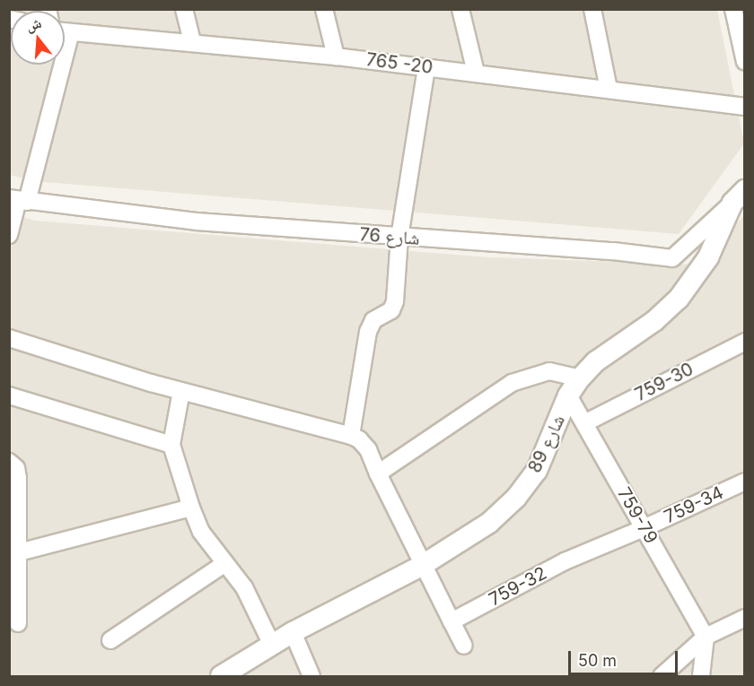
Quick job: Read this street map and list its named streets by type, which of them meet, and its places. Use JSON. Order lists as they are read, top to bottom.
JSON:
{
  "streets": {
    "street": [
      "765 -20",
      "شارع 76",
      "759-30",
      "شارع 89",
      "759-34",
      "759-79",
      "759-32"
    ]
  },
  "crossings": [
    ["شارع 76", "شارع 89"],
    ["759-30", "759-79"],
    ["شارع 89", "759-79"],
    ["759-34", "759-79"],
    ["759-34", "759-32"],
    ["759-79", "759-32"]
  ],
  "scale_bar": "50 m",
  "north": "top"
}
